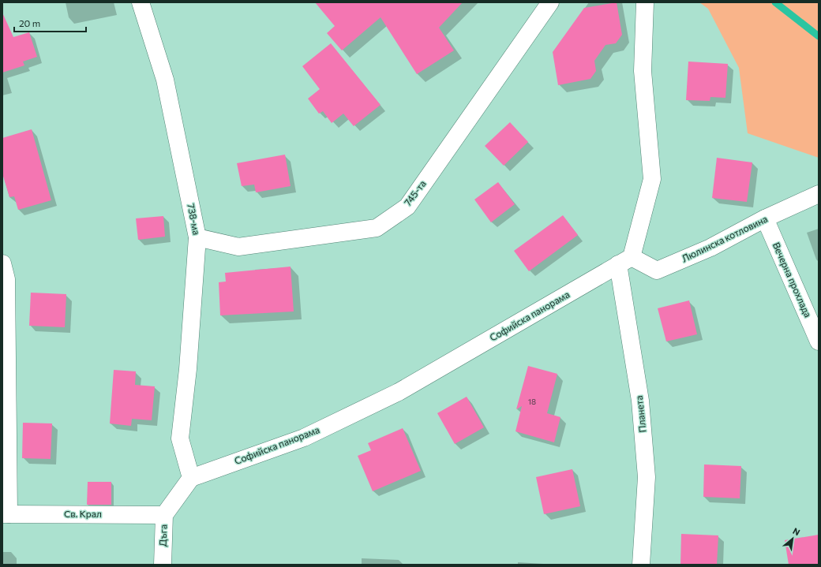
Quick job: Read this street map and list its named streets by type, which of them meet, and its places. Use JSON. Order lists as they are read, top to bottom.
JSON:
{
  "streets": {
    "street": [
      "745-та",
      "738-ма",
      "Люлинска котловина",
      "Вечерна прохлада",
      "Софийска панорама",
      "Планета",
      "Св. Крал",
      "Дъга"
    ]
  },
  "crossings": [
    ["745-та", "738-ма"],
    ["738-ма", "Софийска панорама"],
    ["738-ма", "Дъга"],
    ["Люлинска котловина", "Вечерна прохлада"],
    ["Люлинска котловина", "Софийска панорама"],
    ["Люлинска котловина", "Планета"],
    ["Софийска панорама", "Планета"],
    ["Софийска панорама", "Дъга"],
    ["Св. Крал", "Дъга"]
  ],
  "house_numbers": ["18"],
  "scale_bar": "20 m",
  "north": "top right"
}
